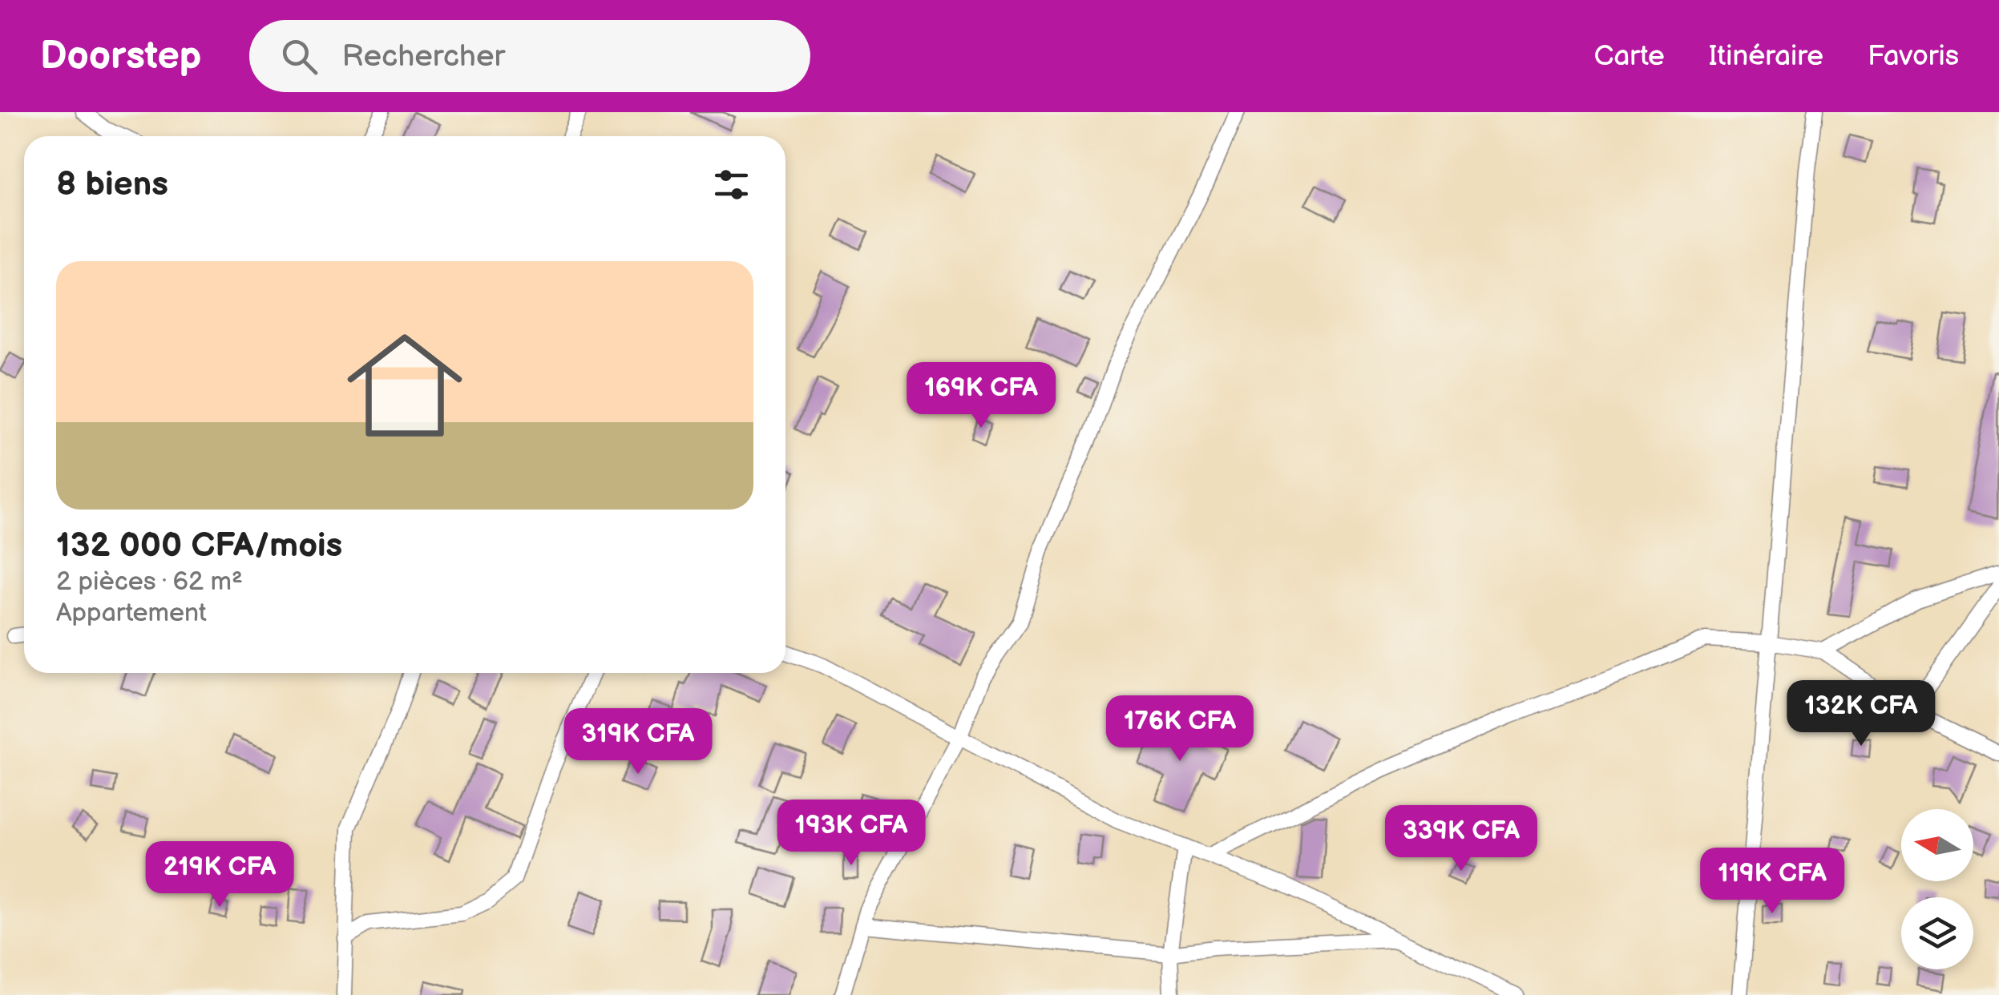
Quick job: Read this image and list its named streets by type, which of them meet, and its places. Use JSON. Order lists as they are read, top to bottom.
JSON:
{
  "north": "left",
  "page": {
    "header": "Doorstep",
    "search": "Rechercher",
    "nav": ["Carte", "Itinéraire", "Favoris"],
    "heading": "8 biens",
    "list": [
      {
        "name": "132 000 CFA/mois",
        "note": "2 pièces · 62 m² · Appartement"
      }
    ],
    "price": [
      "169K CFA",
      "132K CFA",
      "176K CFA",
      "319K CFA",
      "193K CFA",
      "339K CFA",
      "219K CFA",
      "119K CFA"
    ]
  }
}
